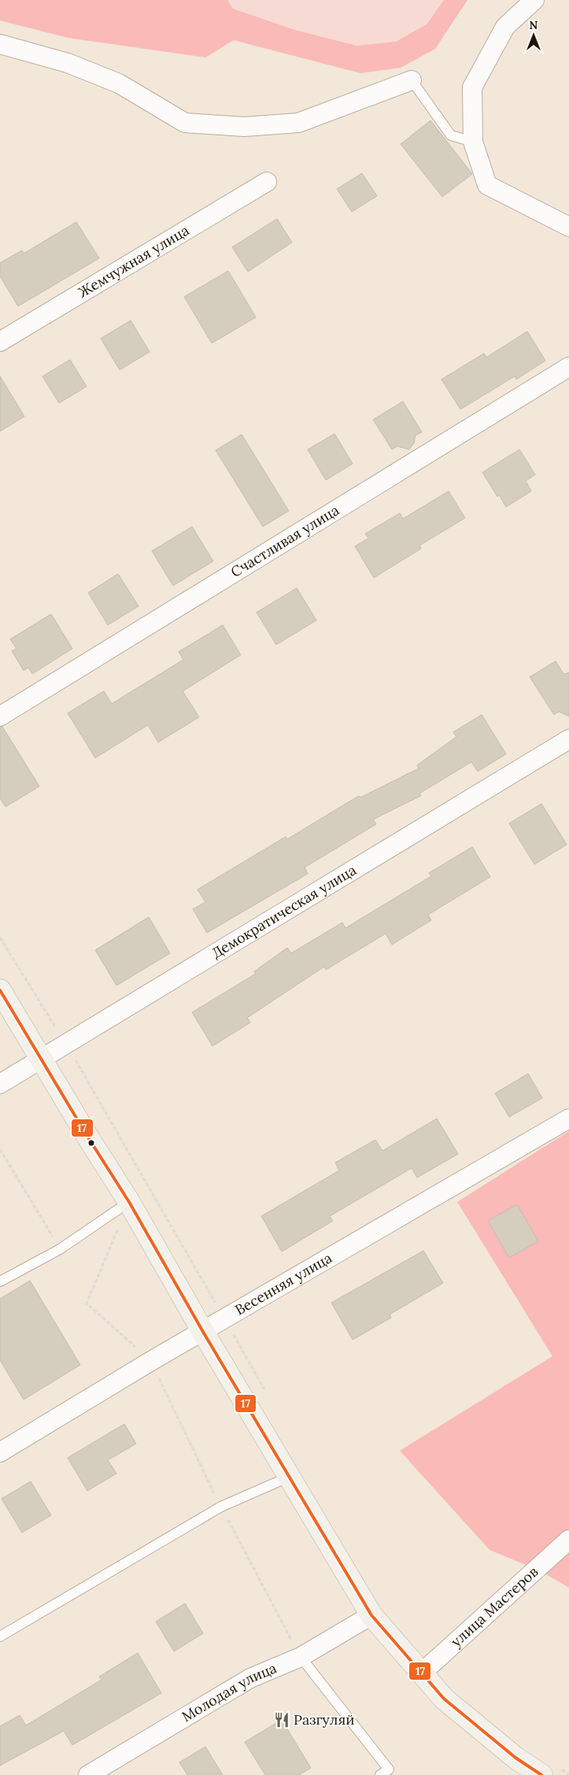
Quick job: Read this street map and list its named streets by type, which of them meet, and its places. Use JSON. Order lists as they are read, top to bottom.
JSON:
{
  "streets": {
    "street": [
      "Жемчужная улица",
      "Счастливая улица",
      "Демократическая улица",
      "Весенняя улица",
      "улица Мастеров",
      "Молодая улица"
    ]
  },
  "places": {
    "restaurant": ["Разгуляй"]
  },
  "lines": ["transit line 17"],
  "north": "top"
}
